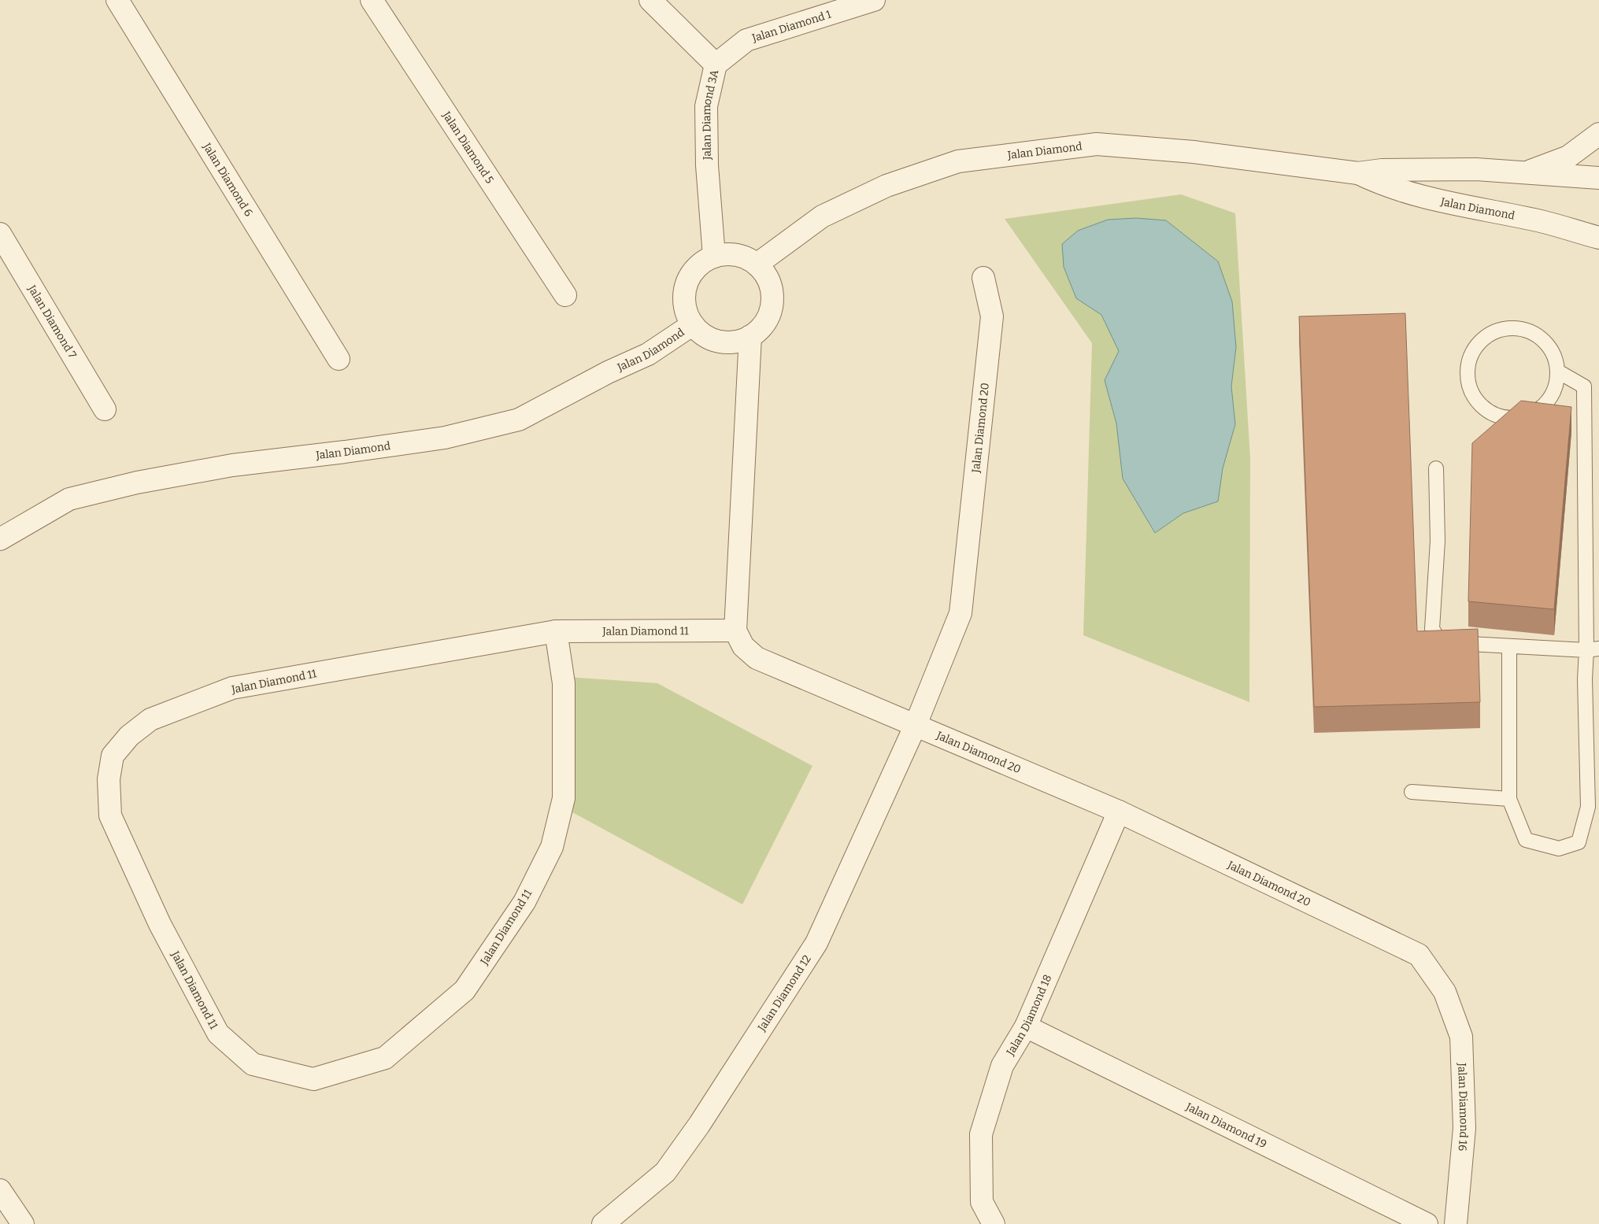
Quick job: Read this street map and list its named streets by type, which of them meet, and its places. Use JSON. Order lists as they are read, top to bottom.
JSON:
{
  "streets": {
    "street": [
      "Jalan Diamond 1",
      "Jalan Diamond 3A",
      "Jalan Diamond 5",
      "Jalan Diamond",
      "Jalan Diamond 6",
      "Jalan Diamond 7",
      "Jalan Diamond 20",
      "Jalan Diamond 11",
      "Jalan Diamond 12",
      "Jalan Diamond 18",
      "Jalan Diamond 16",
      "Jalan Diamond 19"
    ]
  },
  "crossings": [
    ["Jalan Diamond 1", "Jalan Diamond 3A"],
    ["Jalan Diamond 3A", "Jalan Diamond"],
    ["Jalan Diamond 20", "Jalan Diamond 12"],
    ["Jalan Diamond 20", "Jalan Diamond 18"],
    ["Jalan Diamond 20", "Jalan Diamond 16"],
    ["Jalan Diamond 18", "Jalan Diamond 19"]
  ]
}
